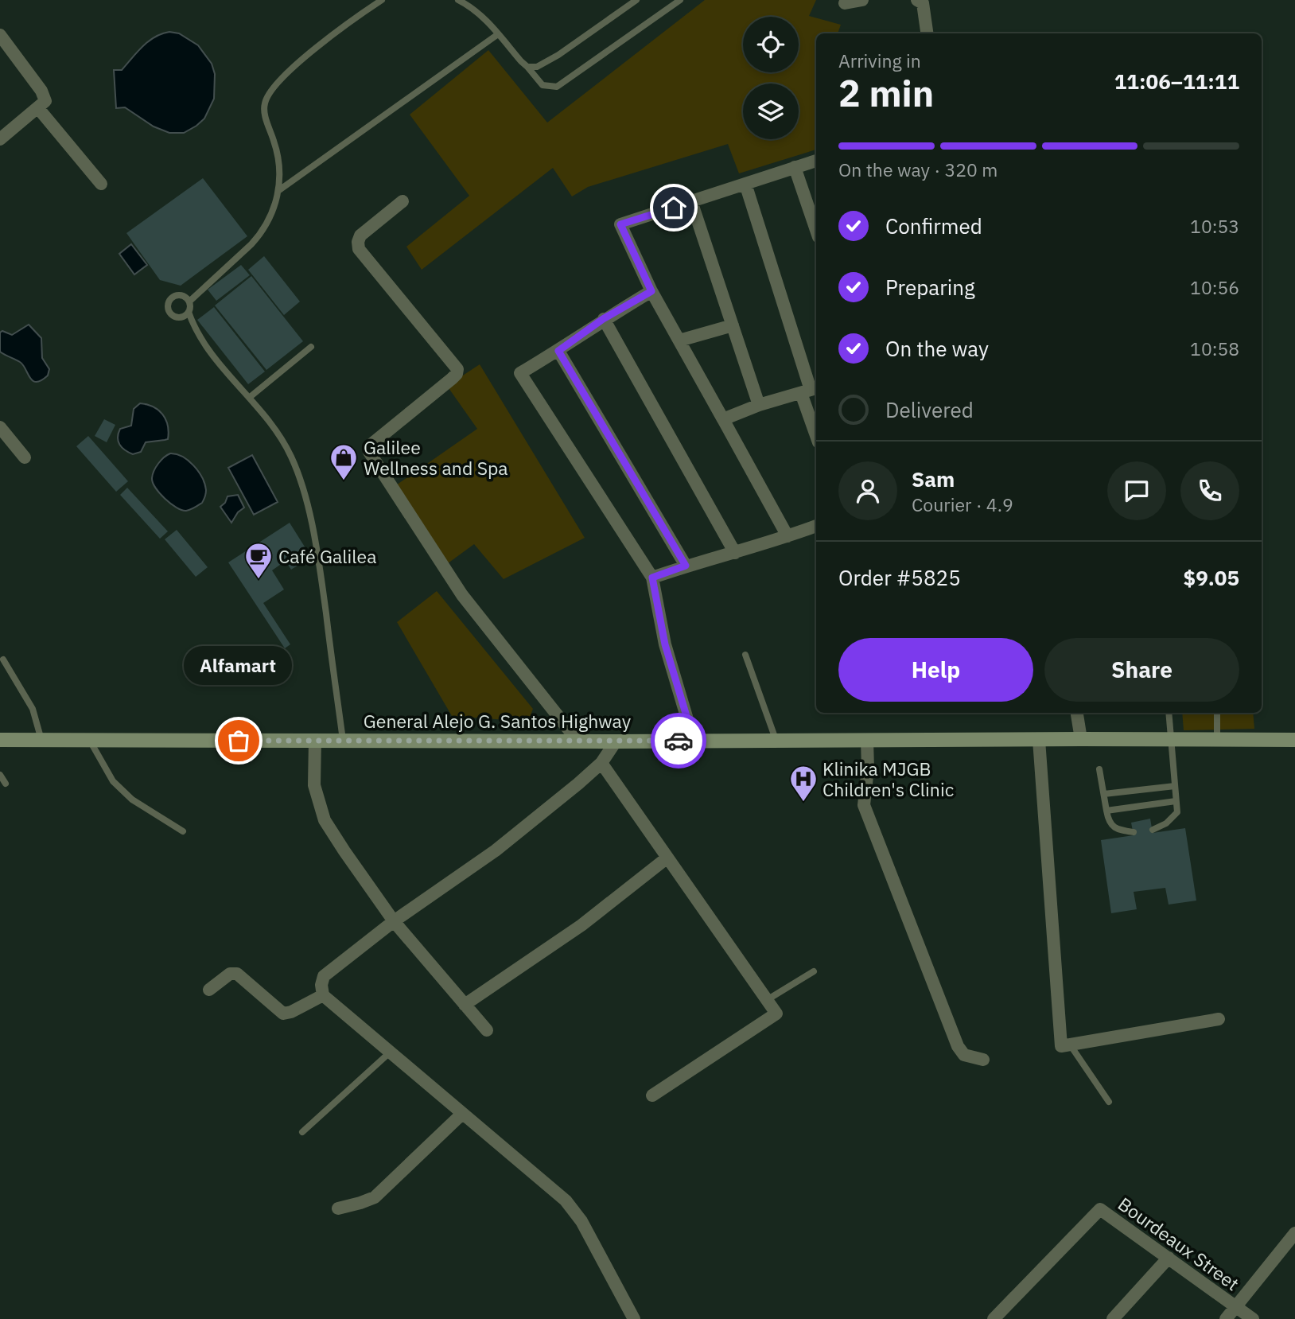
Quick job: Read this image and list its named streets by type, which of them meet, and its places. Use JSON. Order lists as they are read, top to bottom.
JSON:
{
  "streets": {
    "main road": ["General Alejo G. Santos Highway"],
    "street": ["Bourdeaux Street"]
  },
  "places": {
    "shop": ["Galilee Wellness and Spa"],
    "cafe": ["Café Galilea"],
    "other": ["Alfamart"],
    "hospital": ["Klinika MJGB Children's Clinic"]
  },
  "page": {
    "heading": ["2 min", "Arriving in", "11:06–11:11"],
    "panel": [
      "Sam",
      "Courier · 4.9",
      "Order #5825",
      "$9.05"
    ],
    "bar": "On the way · 320 m",
    "list": [
      ["Confirmed", "10:53"],
      ["Preparing", "10:56"],
      ["On the way", "10:58"],
      "Delivered"
    ],
    "buttons": ["Help", "Share"],
    "bubble": "Alfamart"
  }
}
